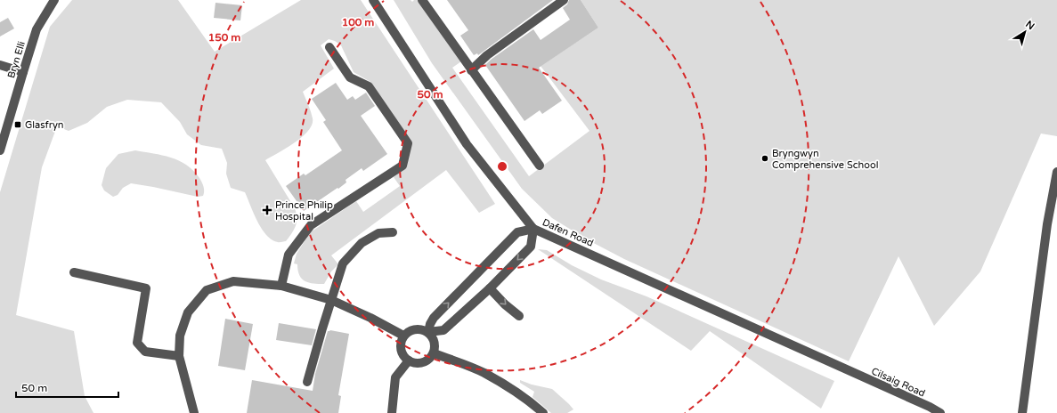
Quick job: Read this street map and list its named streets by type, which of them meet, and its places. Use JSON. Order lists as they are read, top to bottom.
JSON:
{
  "streets": {
    "street": ["Bryn Elli", "Dafen Road", "Cilsaig Road"]
  },
  "crossings": [
    ["Dafen Road", "Cilsaig Road"]
  ],
  "places": {
    "transit": ["Glasfryn"],
    "other": ["Bryngwyn Comprehensive School"],
    "health": ["Prince Philip Hospital"]
  },
  "scale_bar": "50 m",
  "north": "top right",
  "rings": ["100 m", "150 m", "50 m"]
}
